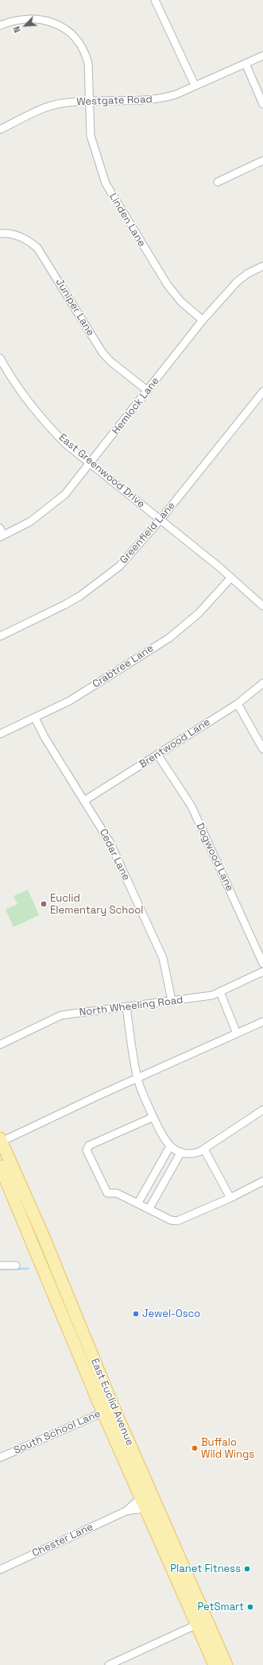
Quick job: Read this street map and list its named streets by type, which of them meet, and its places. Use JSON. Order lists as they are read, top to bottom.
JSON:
{
  "streets": {
    "main road": ["East Euclid Avenue"],
    "street": [
      "Westgate Road",
      "Linden Lane",
      "Juniper Lane",
      "Hemlock Lane",
      "East Greenwood Drive",
      "Greenfield Lane",
      "Crabtree Lane",
      "Brentwood Lane",
      "Cedar Lane",
      "Dogwood Lane",
      "North Wheeling Road",
      "South School Lane",
      "Chester Lane"
    ]
  },
  "crossings": [
    ["Westgate Road", "Linden Lane"],
    ["Linden Lane", "Hemlock Lane"],
    ["Juniper Lane", "Hemlock Lane"],
    ["Hemlock Lane", "East Greenwood Drive"],
    ["East Greenwood Drive", "Greenfield Lane"],
    ["East Greenwood Drive", "Crabtree Lane"],
    ["Crabtree Lane", "Cedar Lane"],
    ["Brentwood Lane", "Cedar Lane"],
    ["Brentwood Lane", "Dogwood Lane"],
    ["Cedar Lane", "North Wheeling Road"],
    ["East Euclid Avenue", "South School Lane"],
    ["East Euclid Avenue", "Chester Lane"]
  ],
  "places": [
    "Euclid Elementary School",
    "Jewel-Osco",
    "Buffalo Wild Wings",
    "Planet Fitness",
    "PetSmart"
  ],
  "north": "bottom left"
}
